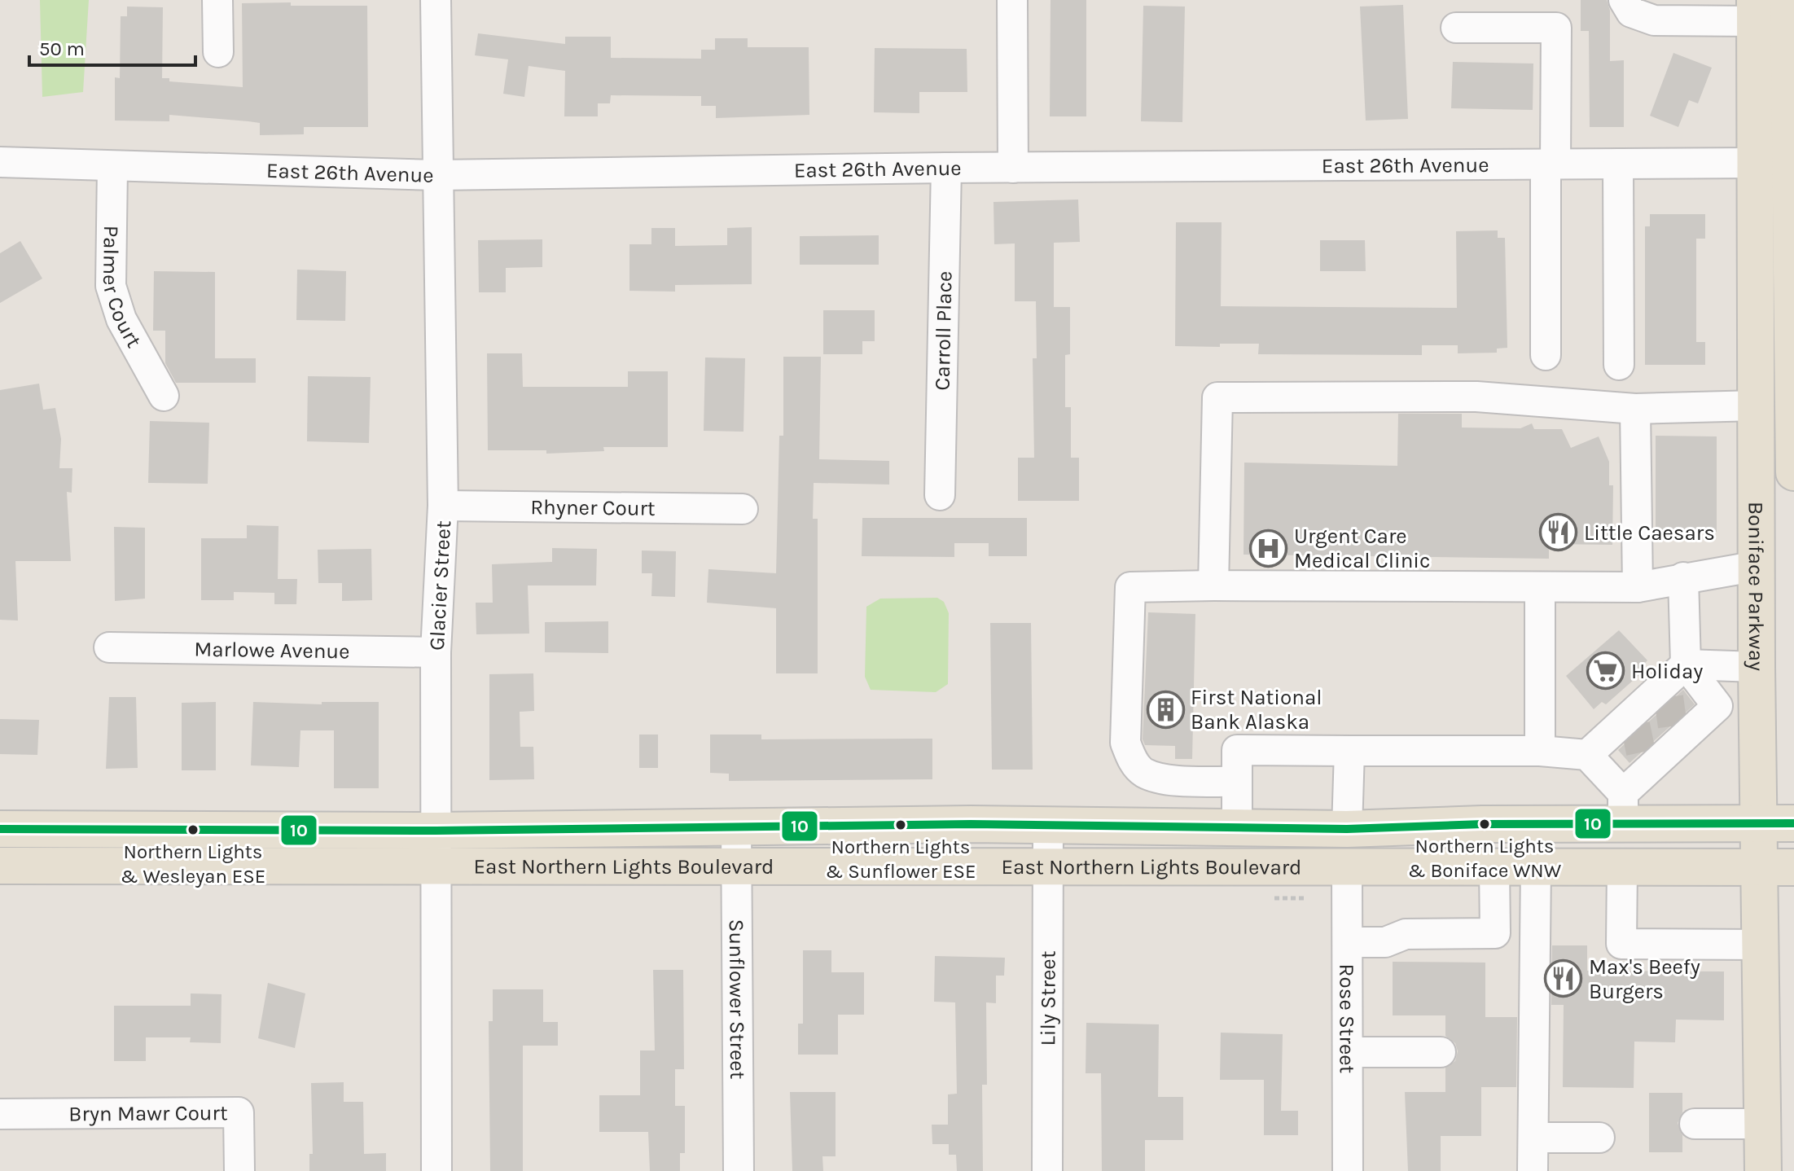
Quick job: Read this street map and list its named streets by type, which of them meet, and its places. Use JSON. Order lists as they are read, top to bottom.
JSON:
{
  "streets": {
    "main road": ["Boniface Parkway", "East Northern Lights Boulevard"],
    "street": [
      "East 26th Avenue",
      "Palmer Court",
      "Carroll Place",
      "Rhyner Court",
      "Glacier Street",
      "Marlowe Avenue",
      "Lily Street",
      "Sunflower Street",
      "Rose Street",
      "Bryn Mawr Court"
    ]
  },
  "crossings": [
    ["East 26th Avenue", "Palmer Court"],
    ["East 26th Avenue", "Carroll Place"],
    ["East 26th Avenue", "Glacier Street"],
    ["East 26th Avenue", "Boniface Parkway"],
    ["Rhyner Court", "Glacier Street"],
    ["Glacier Street", "Marlowe Avenue"],
    ["Glacier Street", "East Northern Lights Boulevard"],
    ["Boniface Parkway", "East Northern Lights Boulevard"],
    ["East Northern Lights Boulevard", "Lily Street"],
    ["East Northern Lights Boulevard", "Sunflower Street"],
    ["East Northern Lights Boulevard", "Rose Street"]
  ],
  "places": {
    "restaurant": ["Little Caesars", "Max's Beefy Burgers"],
    "hospital": ["Urgent Care Medical Clinic"],
    "supermarket": ["Holiday"],
    "building": ["First National Bank Alaska"],
    "other": ["Northern Lights & Boniface WNW", "Northern Lights & Sunflower ESE", "Northern Lights & Wesleyan ESE"]
  },
  "lines": ["transit line 10"],
  "scale_bar": "50 m"
}
